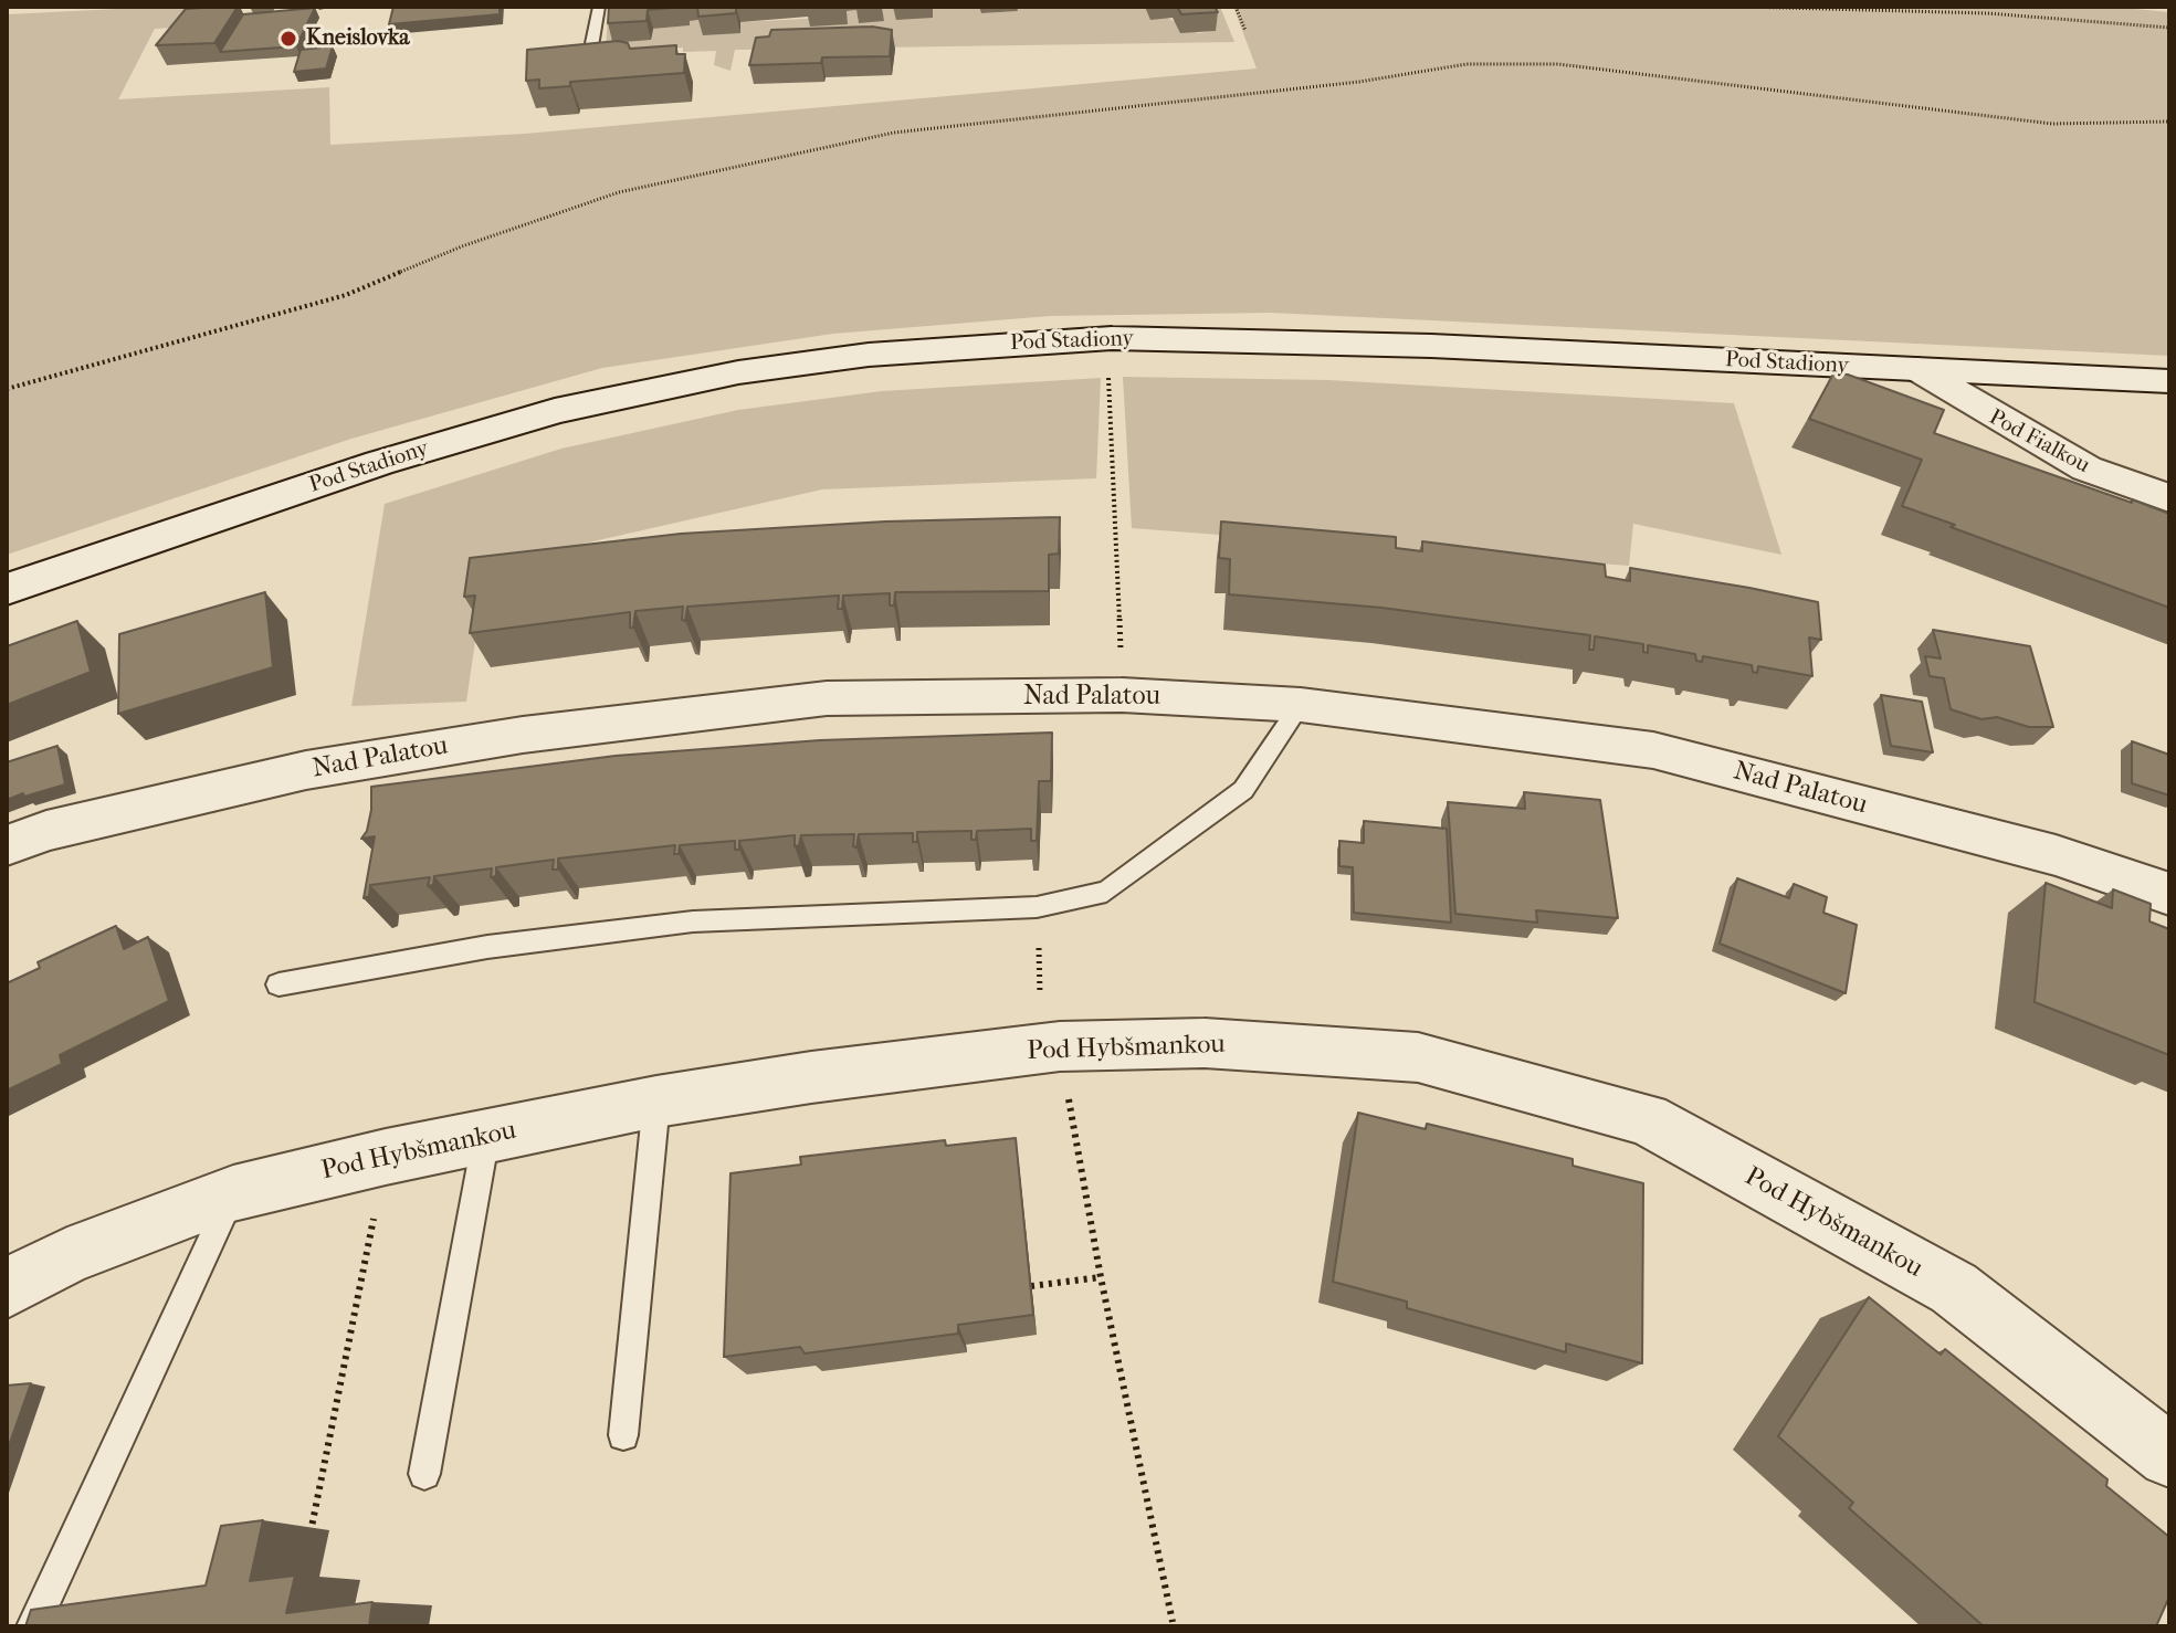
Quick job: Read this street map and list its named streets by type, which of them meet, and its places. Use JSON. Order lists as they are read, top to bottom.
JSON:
{
  "streets": {
    "main road": ["Pod Stadiony"],
    "street": ["Pod Fialkou", "Nad Palatou", "Pod Hybšmankou"]
  },
  "crossings": [
    ["Pod Stadiony", "Pod Fialkou"]
  ],
  "places": ["Kneislovka"]
}
